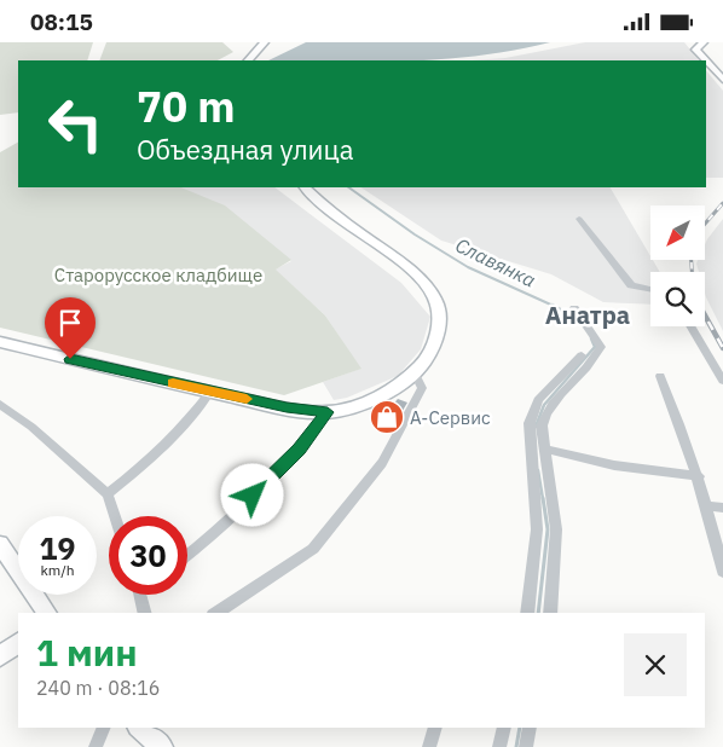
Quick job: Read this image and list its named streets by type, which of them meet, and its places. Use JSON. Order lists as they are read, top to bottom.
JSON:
{
  "districts": ["Анатра"],
  "water": ["Славянка"],
  "parks": ["Старорусское кладбище"],
  "places": {
    "shop": ["А-Сервис"]
  },
  "north": "bottom left",
  "page": {
    "status": "08:15",
    "turn": ["70 m", "Объездная улица"],
    "speed": "19 km/h",
    "limit": "30",
    "heading": ["1 мин", "240 m · 08:16"]
  }
}
